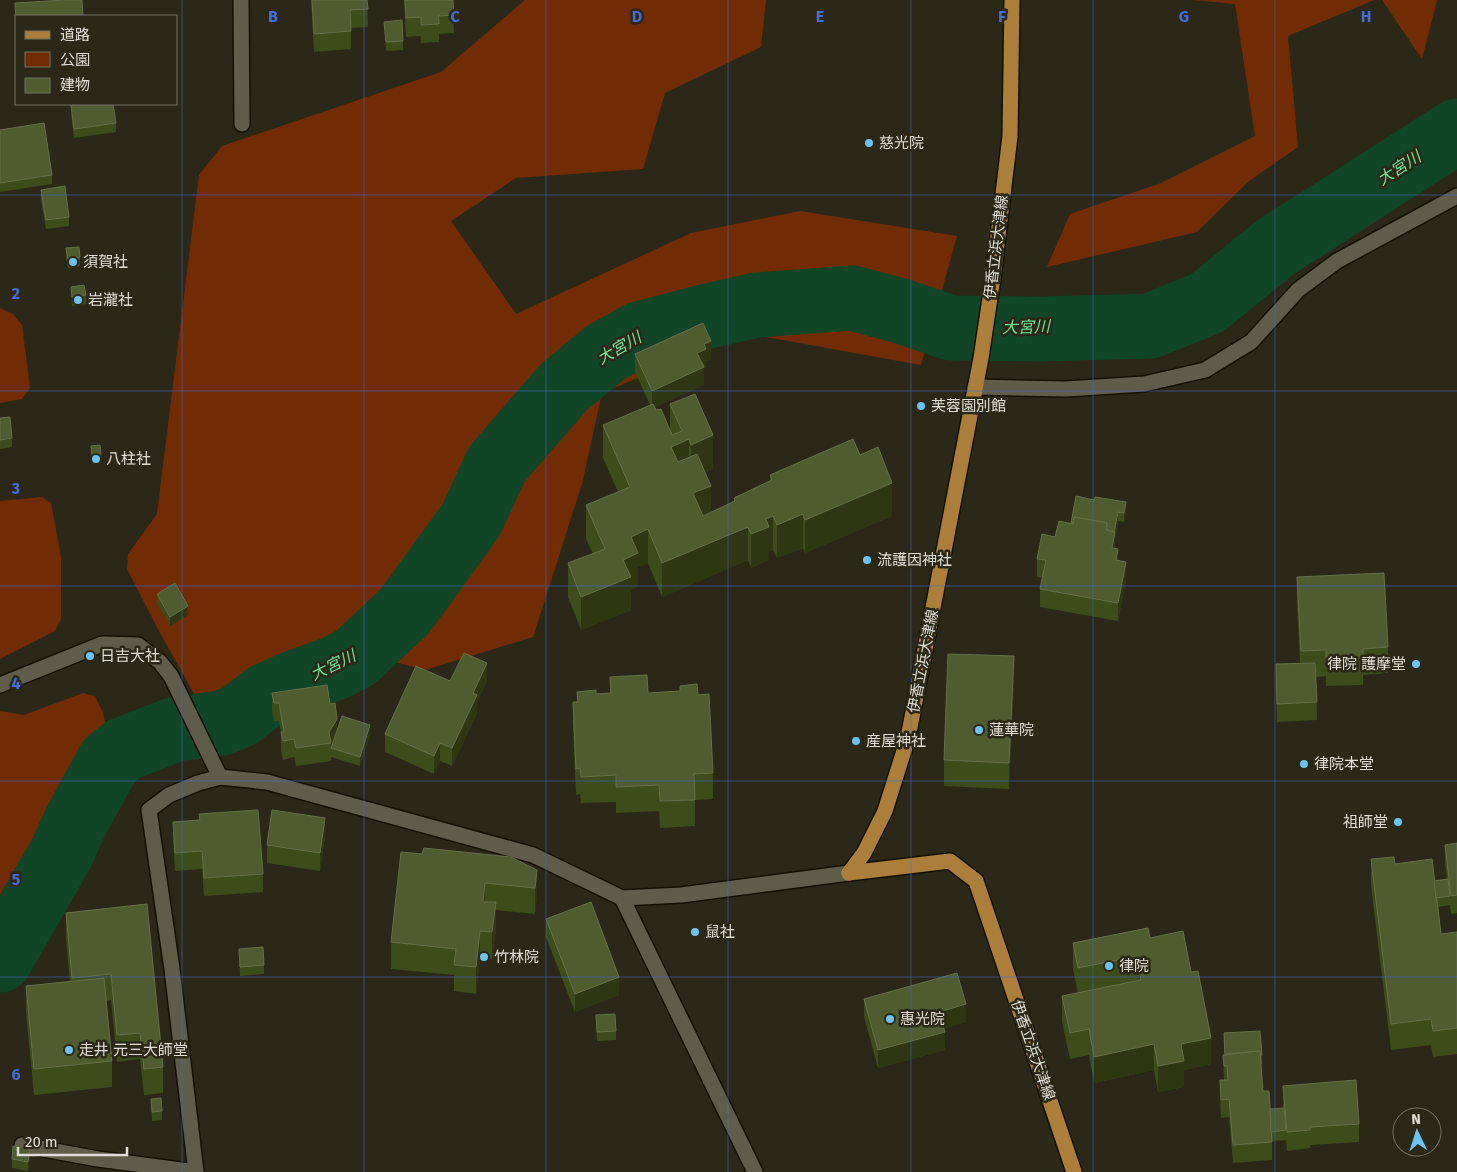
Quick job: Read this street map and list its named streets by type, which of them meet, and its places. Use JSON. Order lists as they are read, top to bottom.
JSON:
{
  "streets": {
    "main road": ["伊香立浜大津線"]
  },
  "water": ["大宮川"],
  "places": [
    "慈光院",
    "須賀社",
    "岩瀧社",
    "芙蓉園別館",
    "八柱社",
    "流護因神社",
    "日吉大社",
    "律院 護摩堂",
    "蓮華院",
    "産屋神社",
    "律院本堂",
    "祖師堂",
    "鼠社",
    "竹林院",
    "律院",
    "惠光院",
    "走井 元三大師堂"
  ],
  "legend": ["道路", "公園", "建物"],
  "scale_bar": "20 m",
  "north": "top",
  "grid": {
    "columns": [
      "B",
      "C",
      "D",
      "E",
      "F",
      "G",
      "H"
    ],
    "rows": [
      "2",
      "3",
      "4",
      "5",
      "6"
    ]
  }
}
